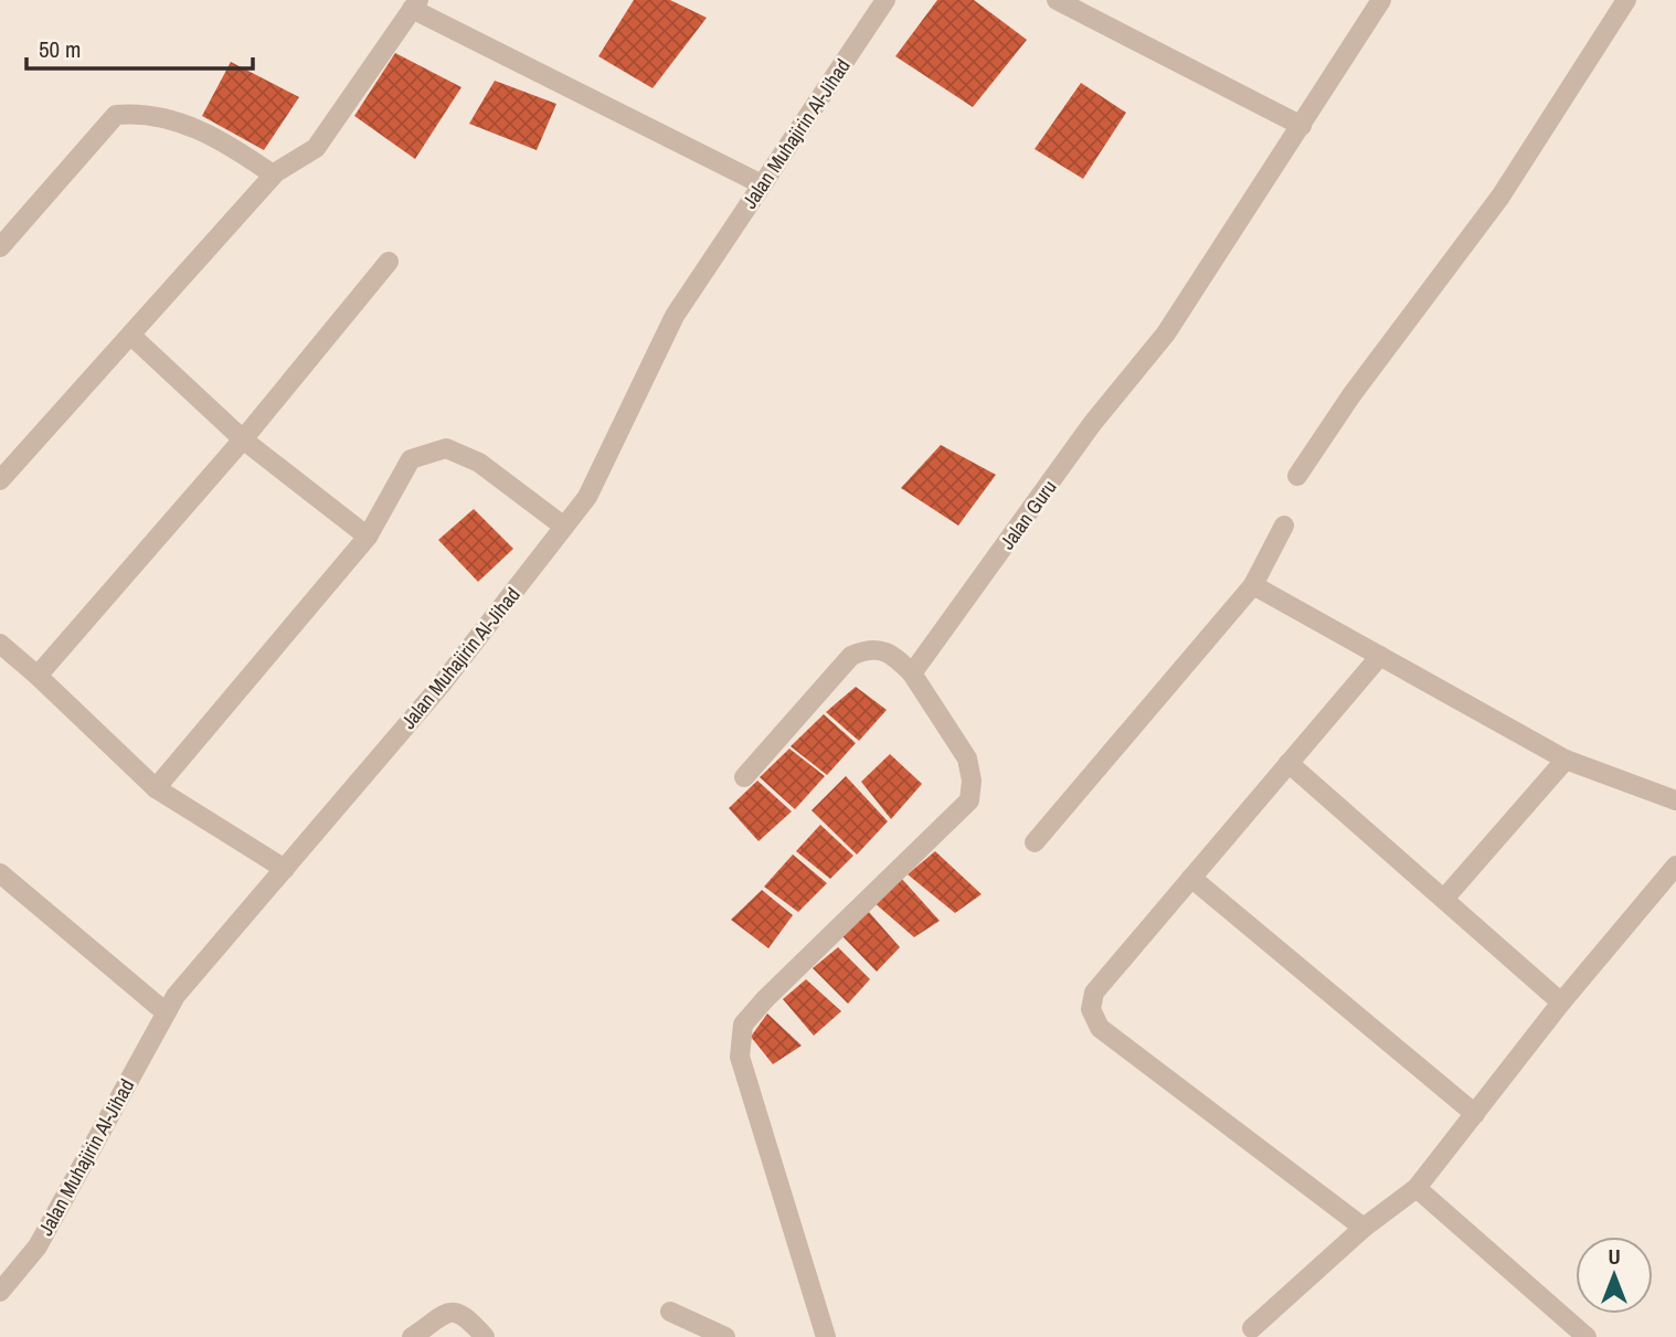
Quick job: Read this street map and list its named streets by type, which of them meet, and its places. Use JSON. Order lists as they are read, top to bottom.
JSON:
{
  "streets": {
    "street": ["Jalan Muhajirin Al-Jihad", "Jalan Guru"]
  },
  "scale_bar": "50 m",
  "north": "top"
}
